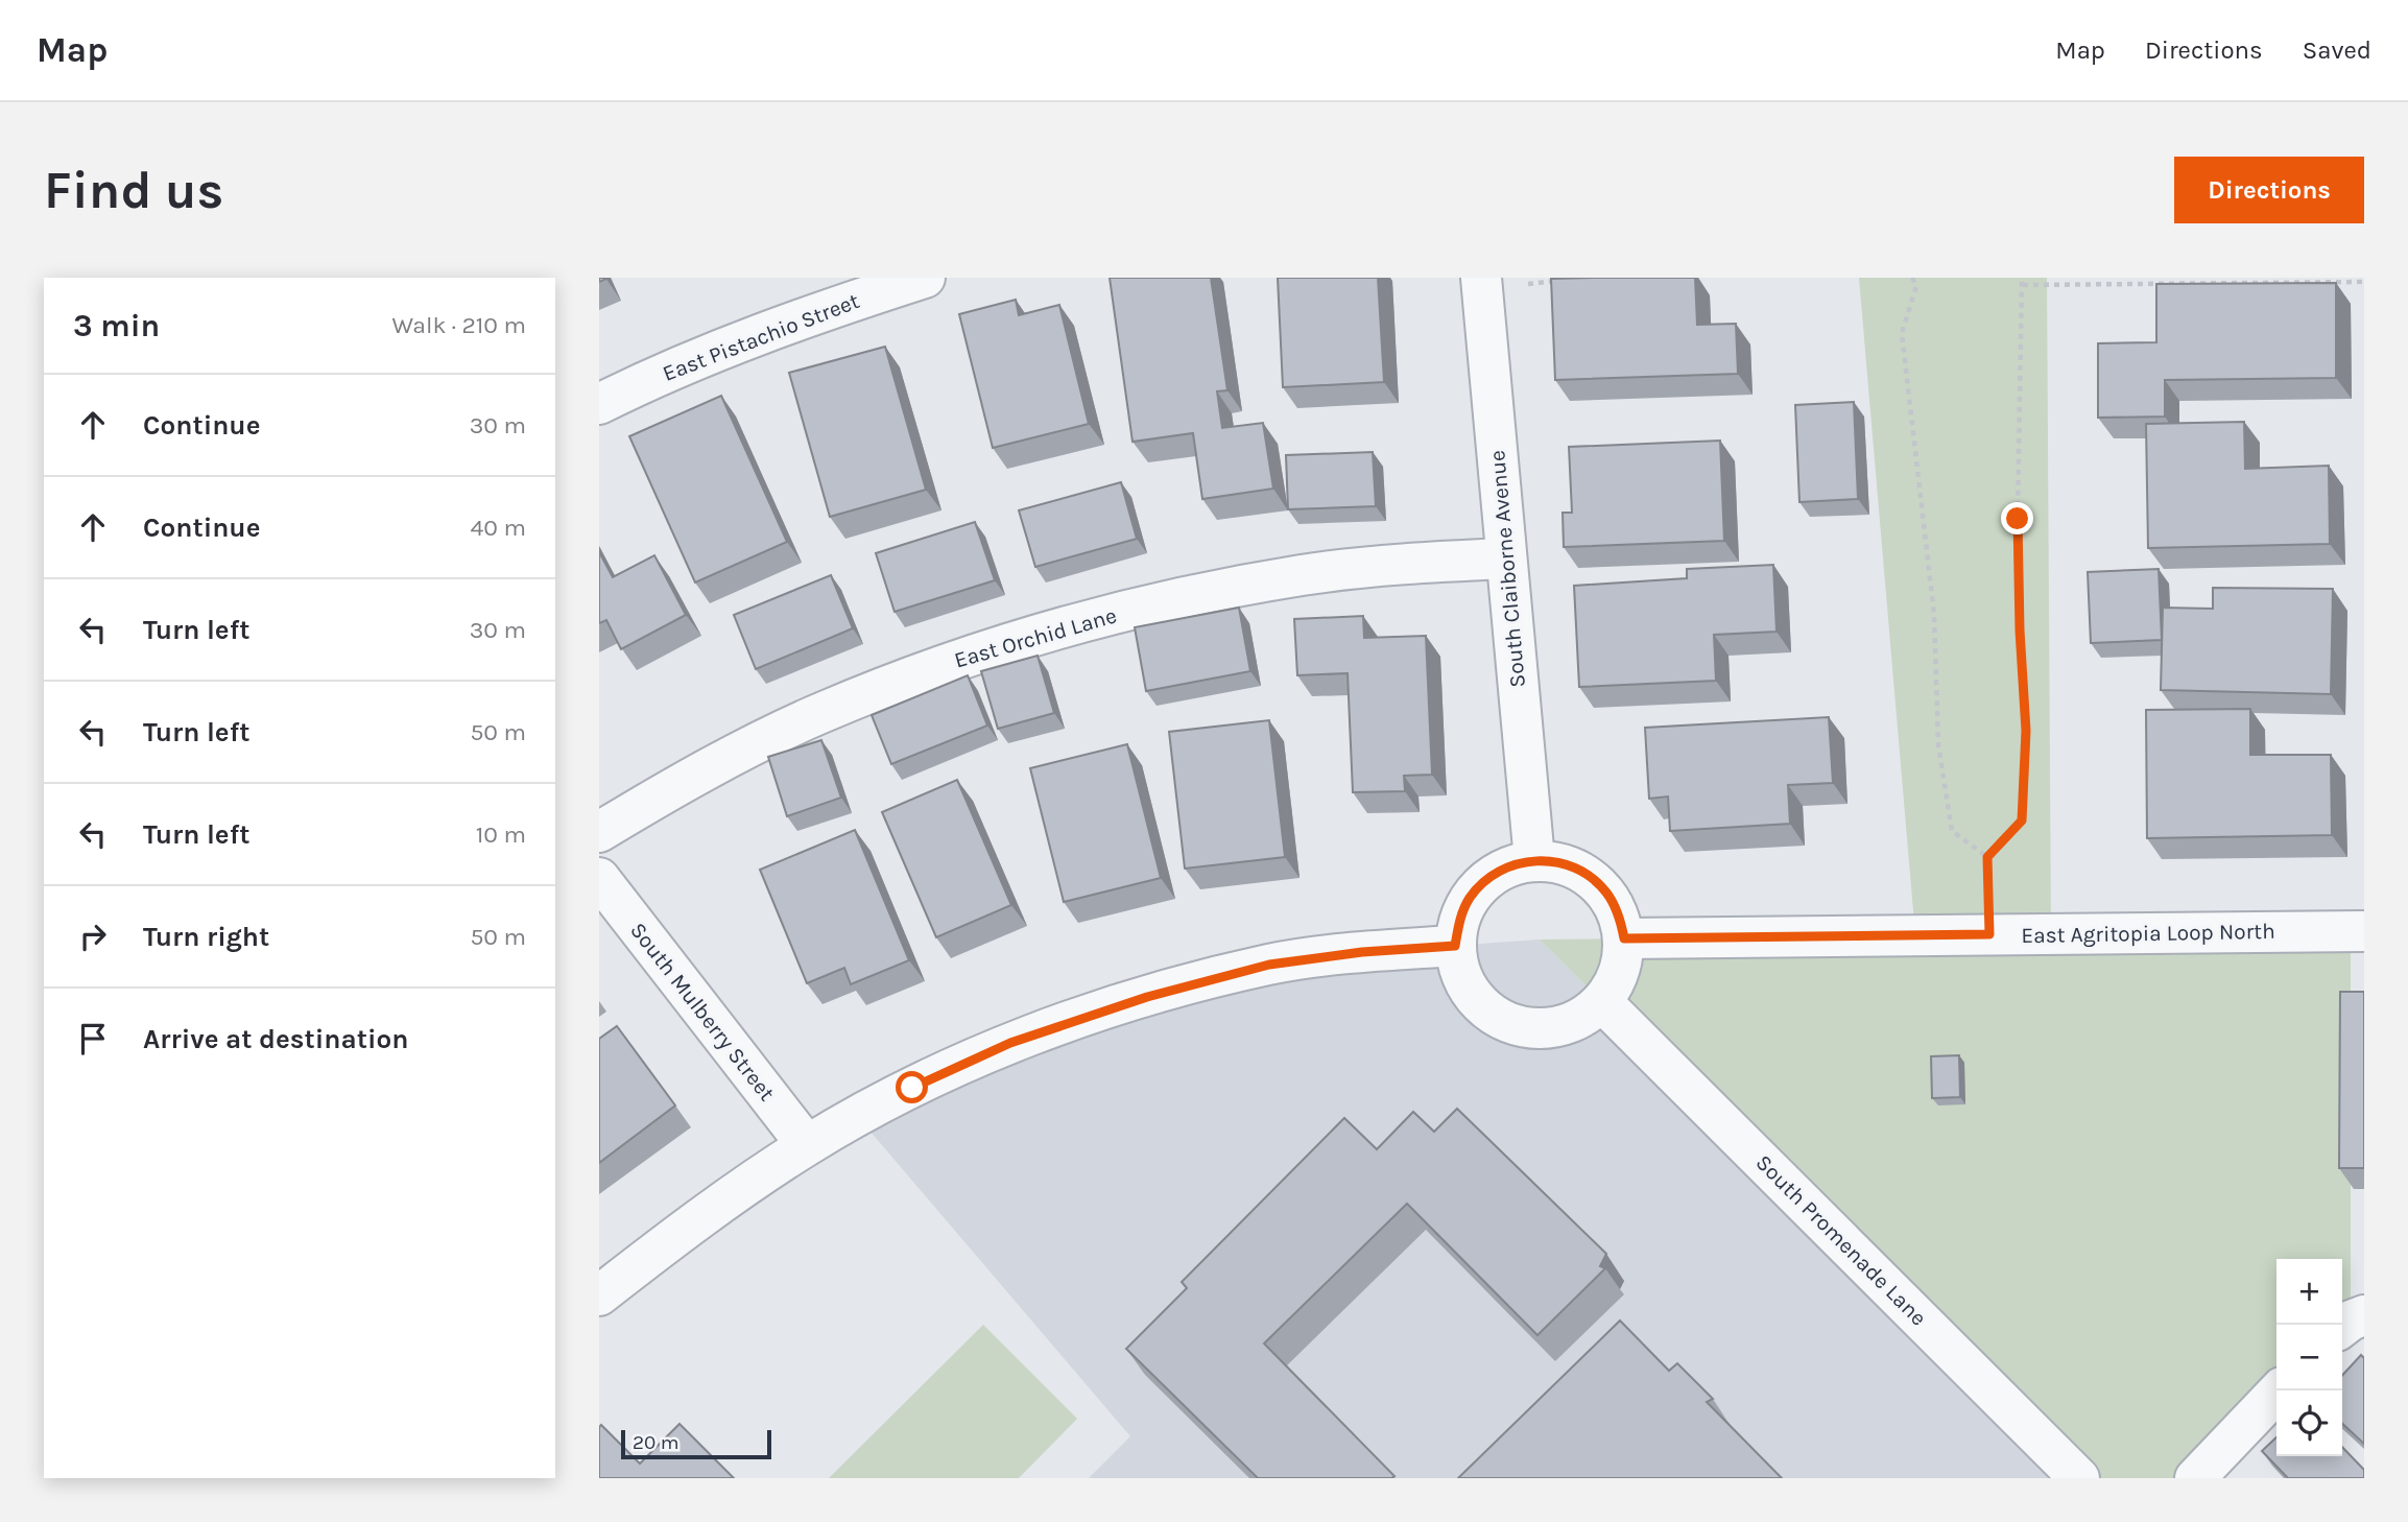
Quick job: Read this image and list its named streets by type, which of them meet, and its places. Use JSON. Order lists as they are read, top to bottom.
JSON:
{
  "streets": {
    "street": [
      "East Pistachio Street",
      "South Claiborne Avenue",
      "East Orchid Lane",
      "East Agritopia Loop North",
      "South Mulberry Street",
      "South Promenade Lane"
    ]
  },
  "crossings": [
    ["South Claiborne Avenue", "East Orchid Lane"],
    ["South Claiborne Avenue", "East Agritopia Loop North"],
    ["South Claiborne Avenue", "South Promenade Lane"],
    ["East Agritopia Loop North", "South Promenade Lane"]
  ],
  "scale_bar": "20 m",
  "page": {
    "header": "Map",
    "nav": ["Map", "Directions", "Saved"],
    "buttons": "Directions",
    "title": "Find us",
    "heading": ["3 min", "Walk · 210 m"],
    "list": [
      ["Continue", "30 m"],
      ["Continue", "40 m"],
      ["Turn left", "30 m"],
      ["Turn left", "50 m"],
      ["Turn left", "10 m"],
      ["Turn right", "50 m"],
      "Arrive at destination"
    ],
    "map_buttons": ["+", "−"],
    "scale": "20 m"
  }
}
